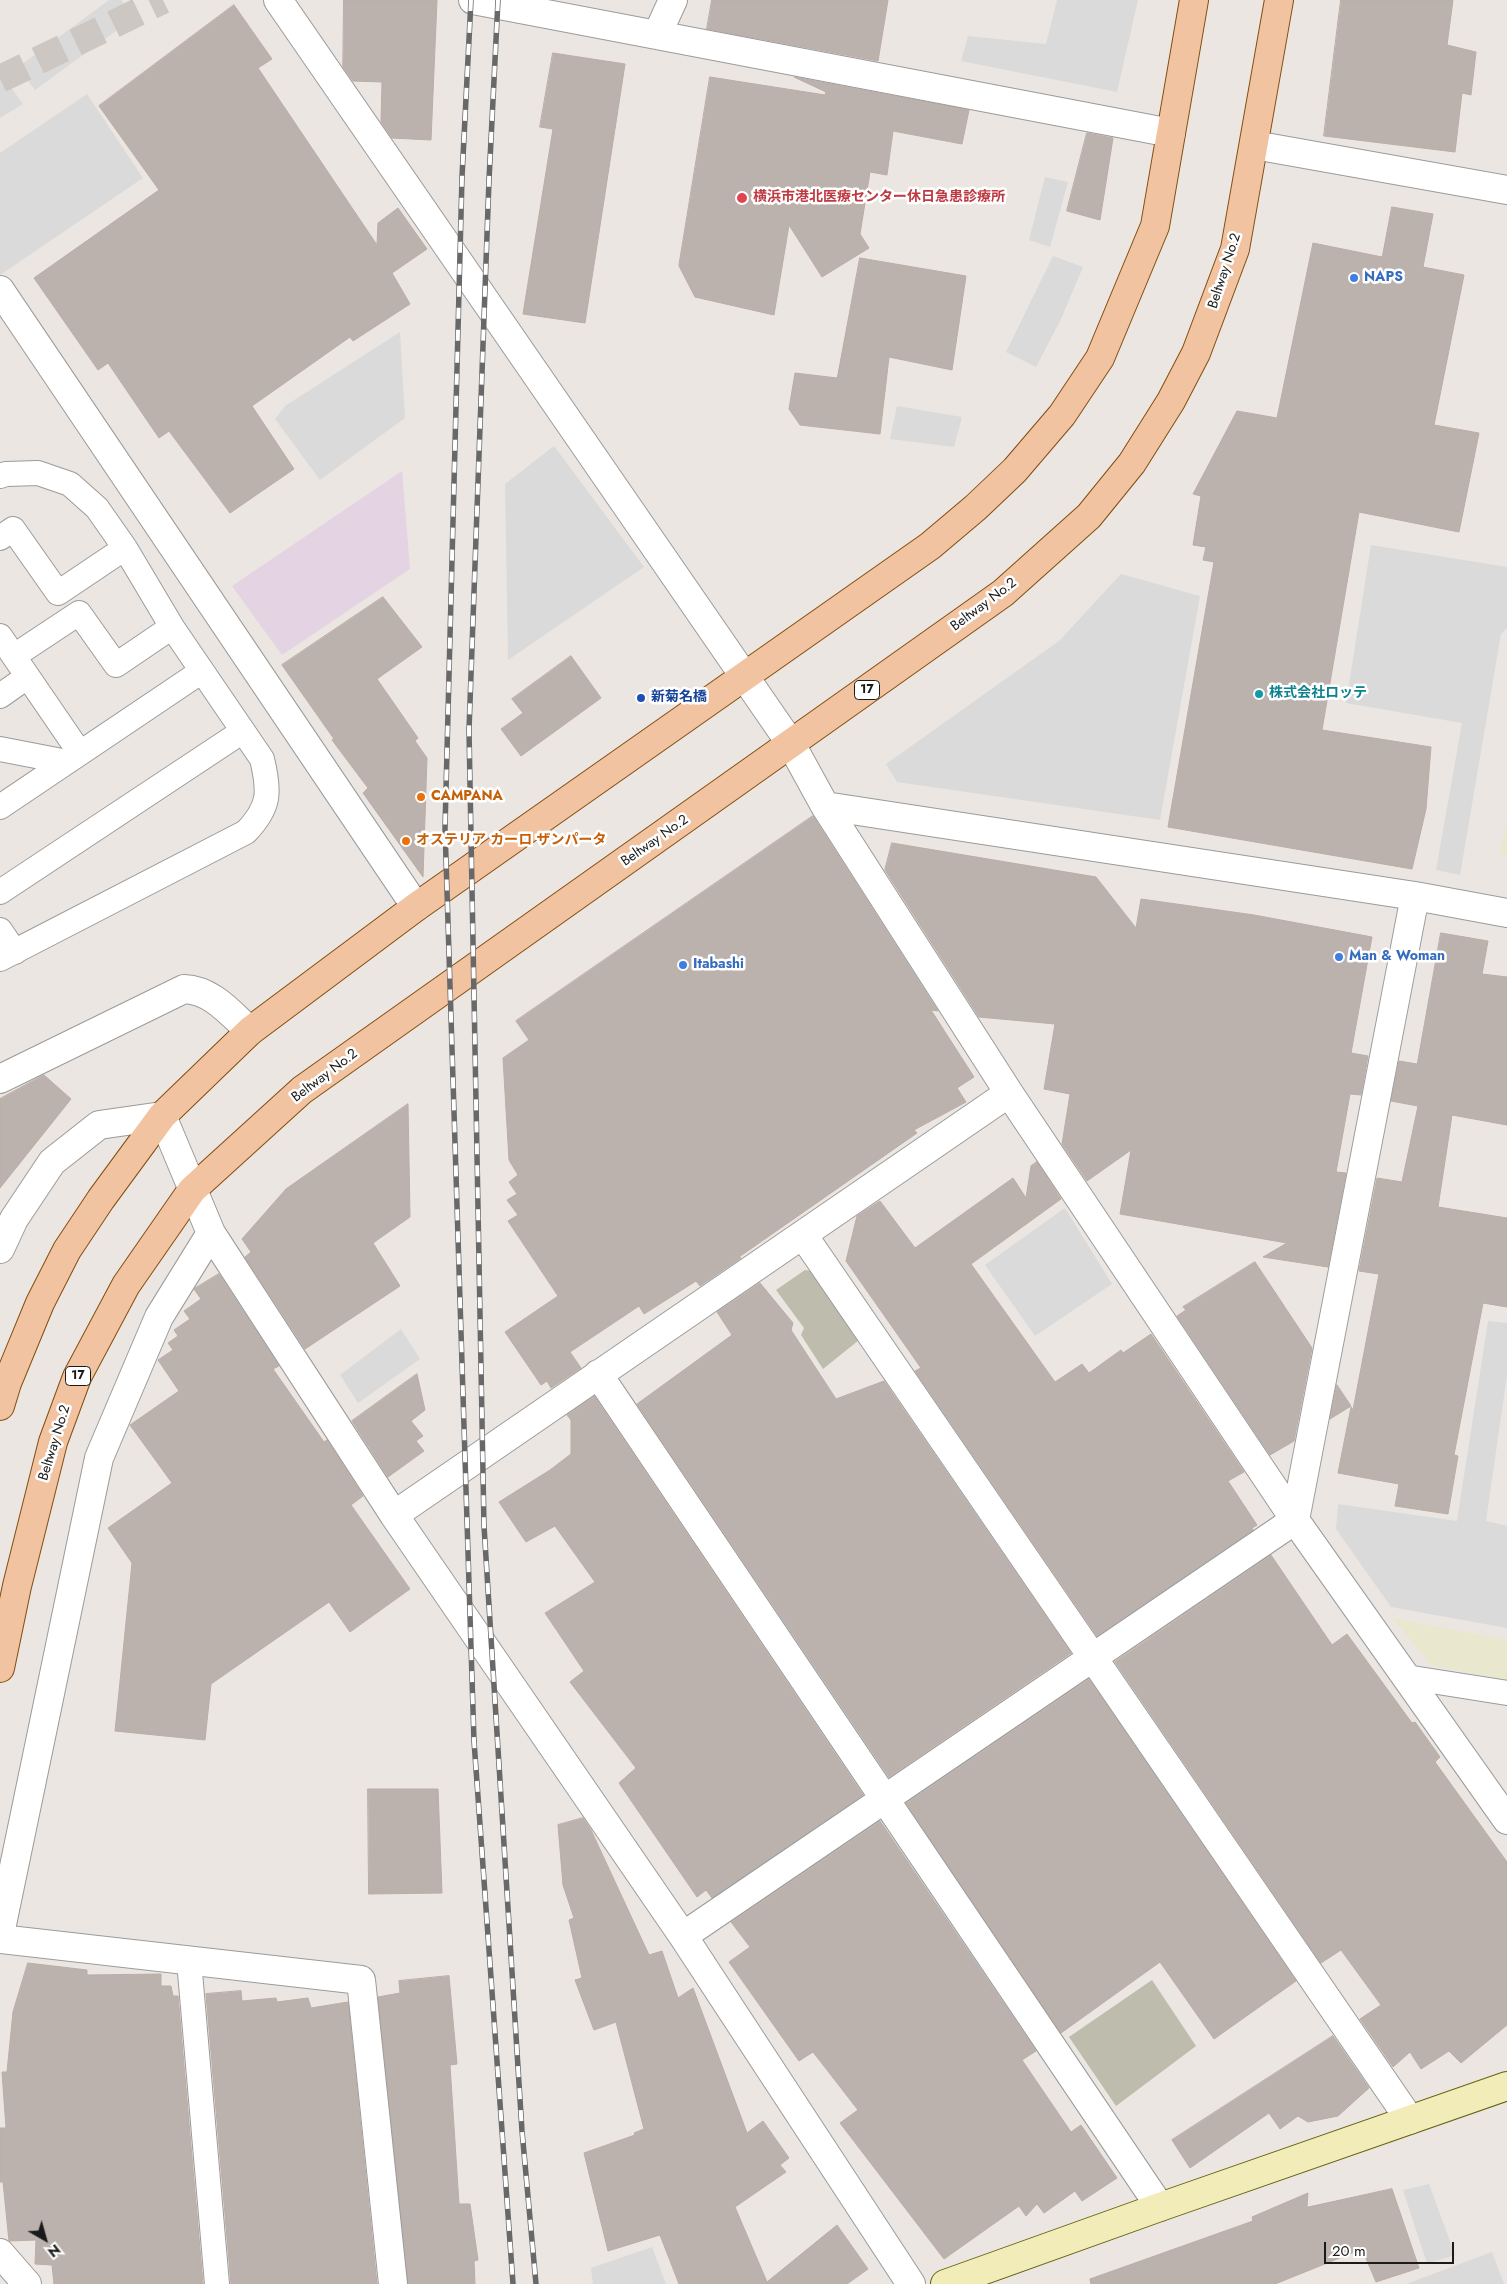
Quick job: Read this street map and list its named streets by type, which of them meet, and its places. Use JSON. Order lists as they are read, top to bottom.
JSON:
{
  "streets": {
    "main road": ["Beltway No.2", "17"]
  },
  "places": [
    "横浜市港北医療センター休日急患診療所",
    "NAPS",
    "株式会社ロッテ",
    "新菊名橋",
    "CAMPANA",
    "オステリア カーロ ザンパータ",
    "Man & Woman",
    "Itabashi"
  ],
  "scale_bar": "20 m",
  "north": "bottom right"
}
